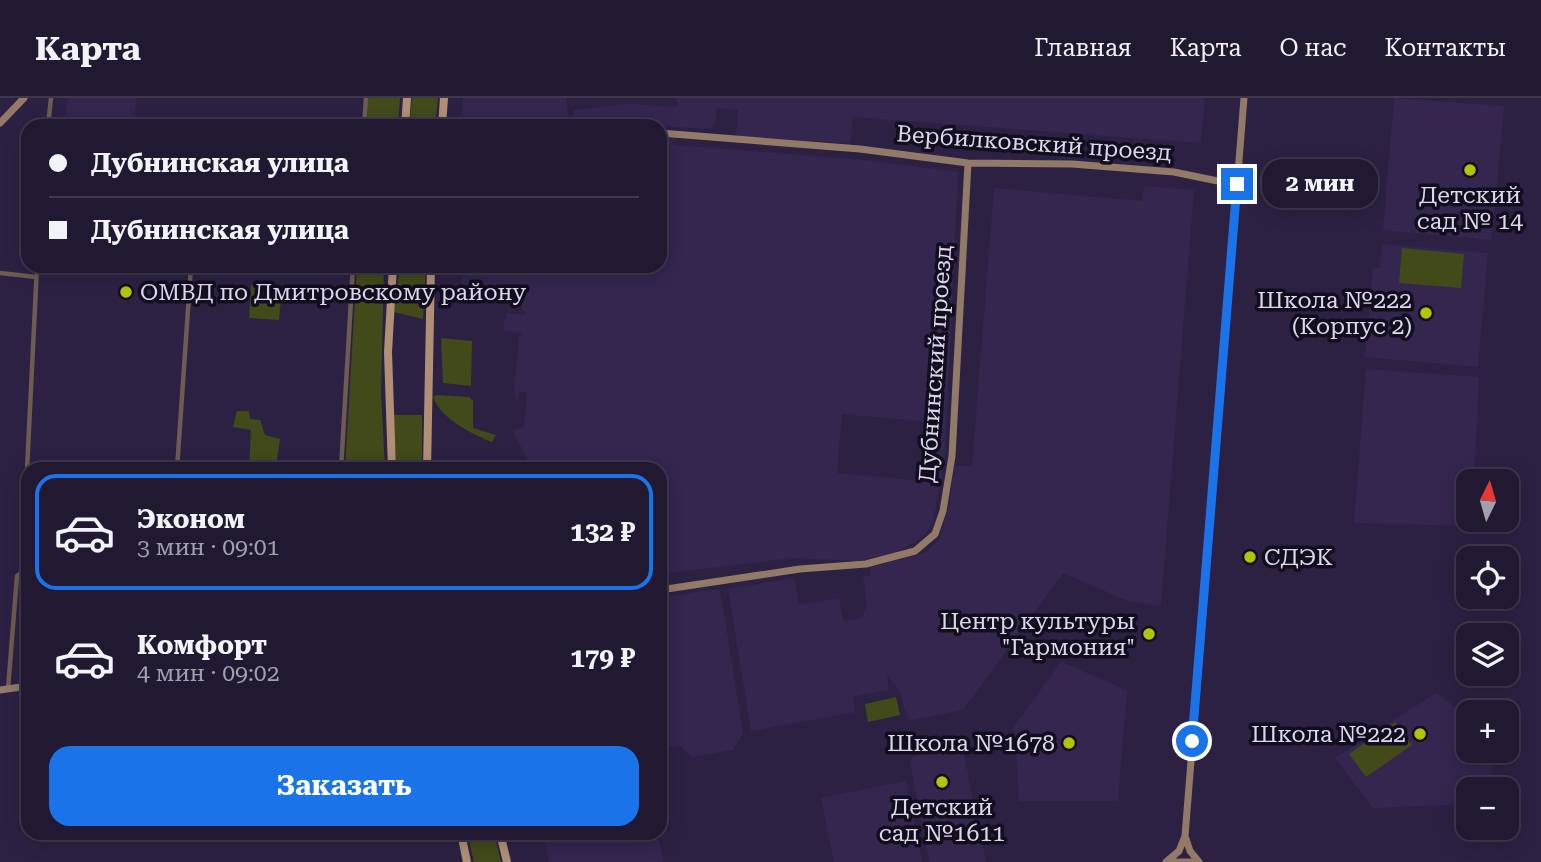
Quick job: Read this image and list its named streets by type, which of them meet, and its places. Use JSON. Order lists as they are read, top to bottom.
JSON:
{
  "streets": {
    "street": ["Вербилковский проезд", "Дубнинский проезд"]
  },
  "crossings": [
    ["Вербилковский проезд", "Дубнинский проезд"]
  ],
  "places": [
    "Детский сад № 14",
    "ОМВД по Дмитровскому району",
    "Школа №222 (Корпус 2)",
    "СДЭК",
    "Центр культуры \"Гармония\"",
    "Школа №222",
    "Школа №1678",
    "Детский сад №1611"
  ],
  "north": "top",
  "page": {
    "header": "Карта",
    "nav": [
      "Главная",
      "Карта",
      "О нас",
      "Контакты"
    ],
    "banner": ["Дубнинская улица", "Дубнинская улица"],
    "bubble": "2 мин",
    "map_buttons": ["+", "−"],
    "list": [
      {
        "name": "Эконом",
        "note": "3 мин · 09:01",
        "value": "132 ₽"
      },
      {
        "name": "Комфорт",
        "note": "4 мин · 09:02",
        "value": "179 ₽"
      }
    ],
    "buttons": "Заказать"
  }
}
